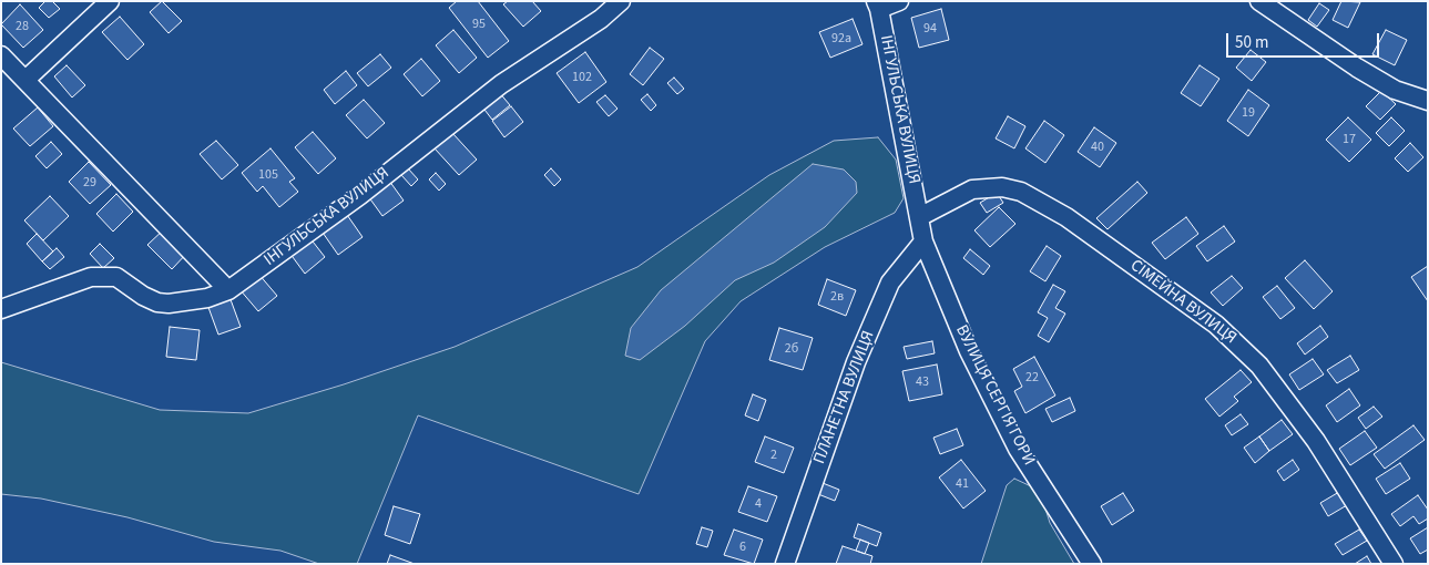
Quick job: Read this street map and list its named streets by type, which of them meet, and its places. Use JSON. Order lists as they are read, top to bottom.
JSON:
{
  "streets": {
    "street": [
      "ІНГУЛЬСЬКА ВУЛИЦЯ",
      "СІМЕЙНА ВУЛИЦЯ",
      "ВУЛИЦЯ СЕРГІЯ ГОРИ",
      "ПЛАНЕТНА ВУЛИЦЯ"
    ]
  },
  "crossings": [
    ["ІНГУЛЬСЬКА ВУЛИЦЯ", "СІМЕЙНА ВУЛИЦЯ"],
    ["ІНГУЛЬСЬКА ВУЛИЦЯ", "ВУЛИЦЯ СЕРГІЯ ГОРИ"],
    ["СІМЕЙНА ВУЛИЦЯ", "ВУЛИЦЯ СЕРГІЯ ГОРИ"],
    ["ВУЛИЦЯ СЕРГІЯ ГОРИ", "ПЛАНЕТНА ВУЛИЦЯ"]
  ],
  "house_numbers": [
    "95",
    "28",
    "94",
    "92а",
    "102",
    "19",
    "17",
    "40",
    "105",
    "29",
    "2в",
    "2б",
    "22",
    "43",
    "2",
    "41",
    "4",
    "6"
  ],
  "scale_bar": "50 m"
}
